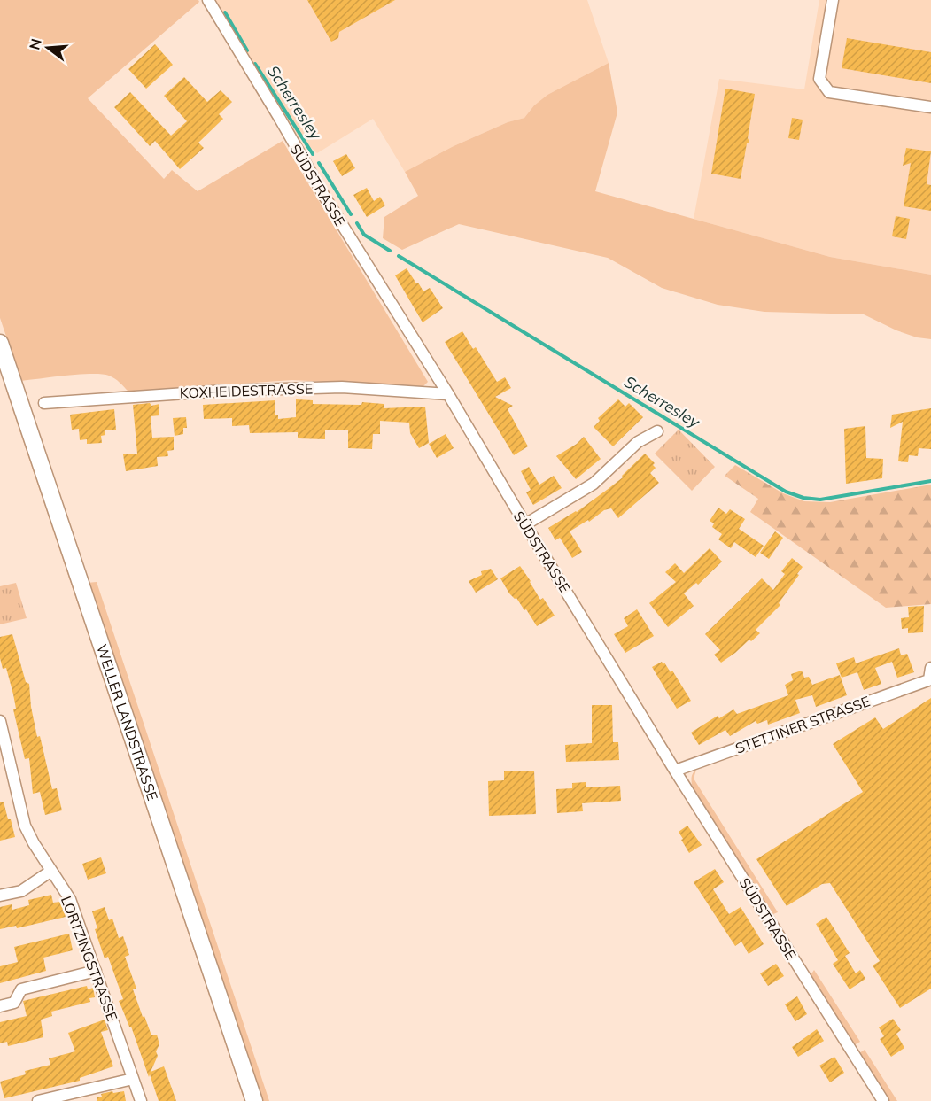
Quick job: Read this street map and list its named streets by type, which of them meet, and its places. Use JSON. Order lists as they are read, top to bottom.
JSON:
{
  "streets": {
    "main road": ["WELLER LANDSTRASSE"],
    "street": [
      "SÜDSTRASSE",
      "KOXHEIDESTRASSE",
      "STETTINER STRASSE",
      "LORTZINGSTRASSE"
    ]
  },
  "crossings": [
    ["SÜDSTRASSE", "KOXHEIDESTRASSE"],
    ["SÜDSTRASSE", "STETTINER STRASSE"]
  ],
  "water": ["Scherresley"],
  "north": "left"
}
